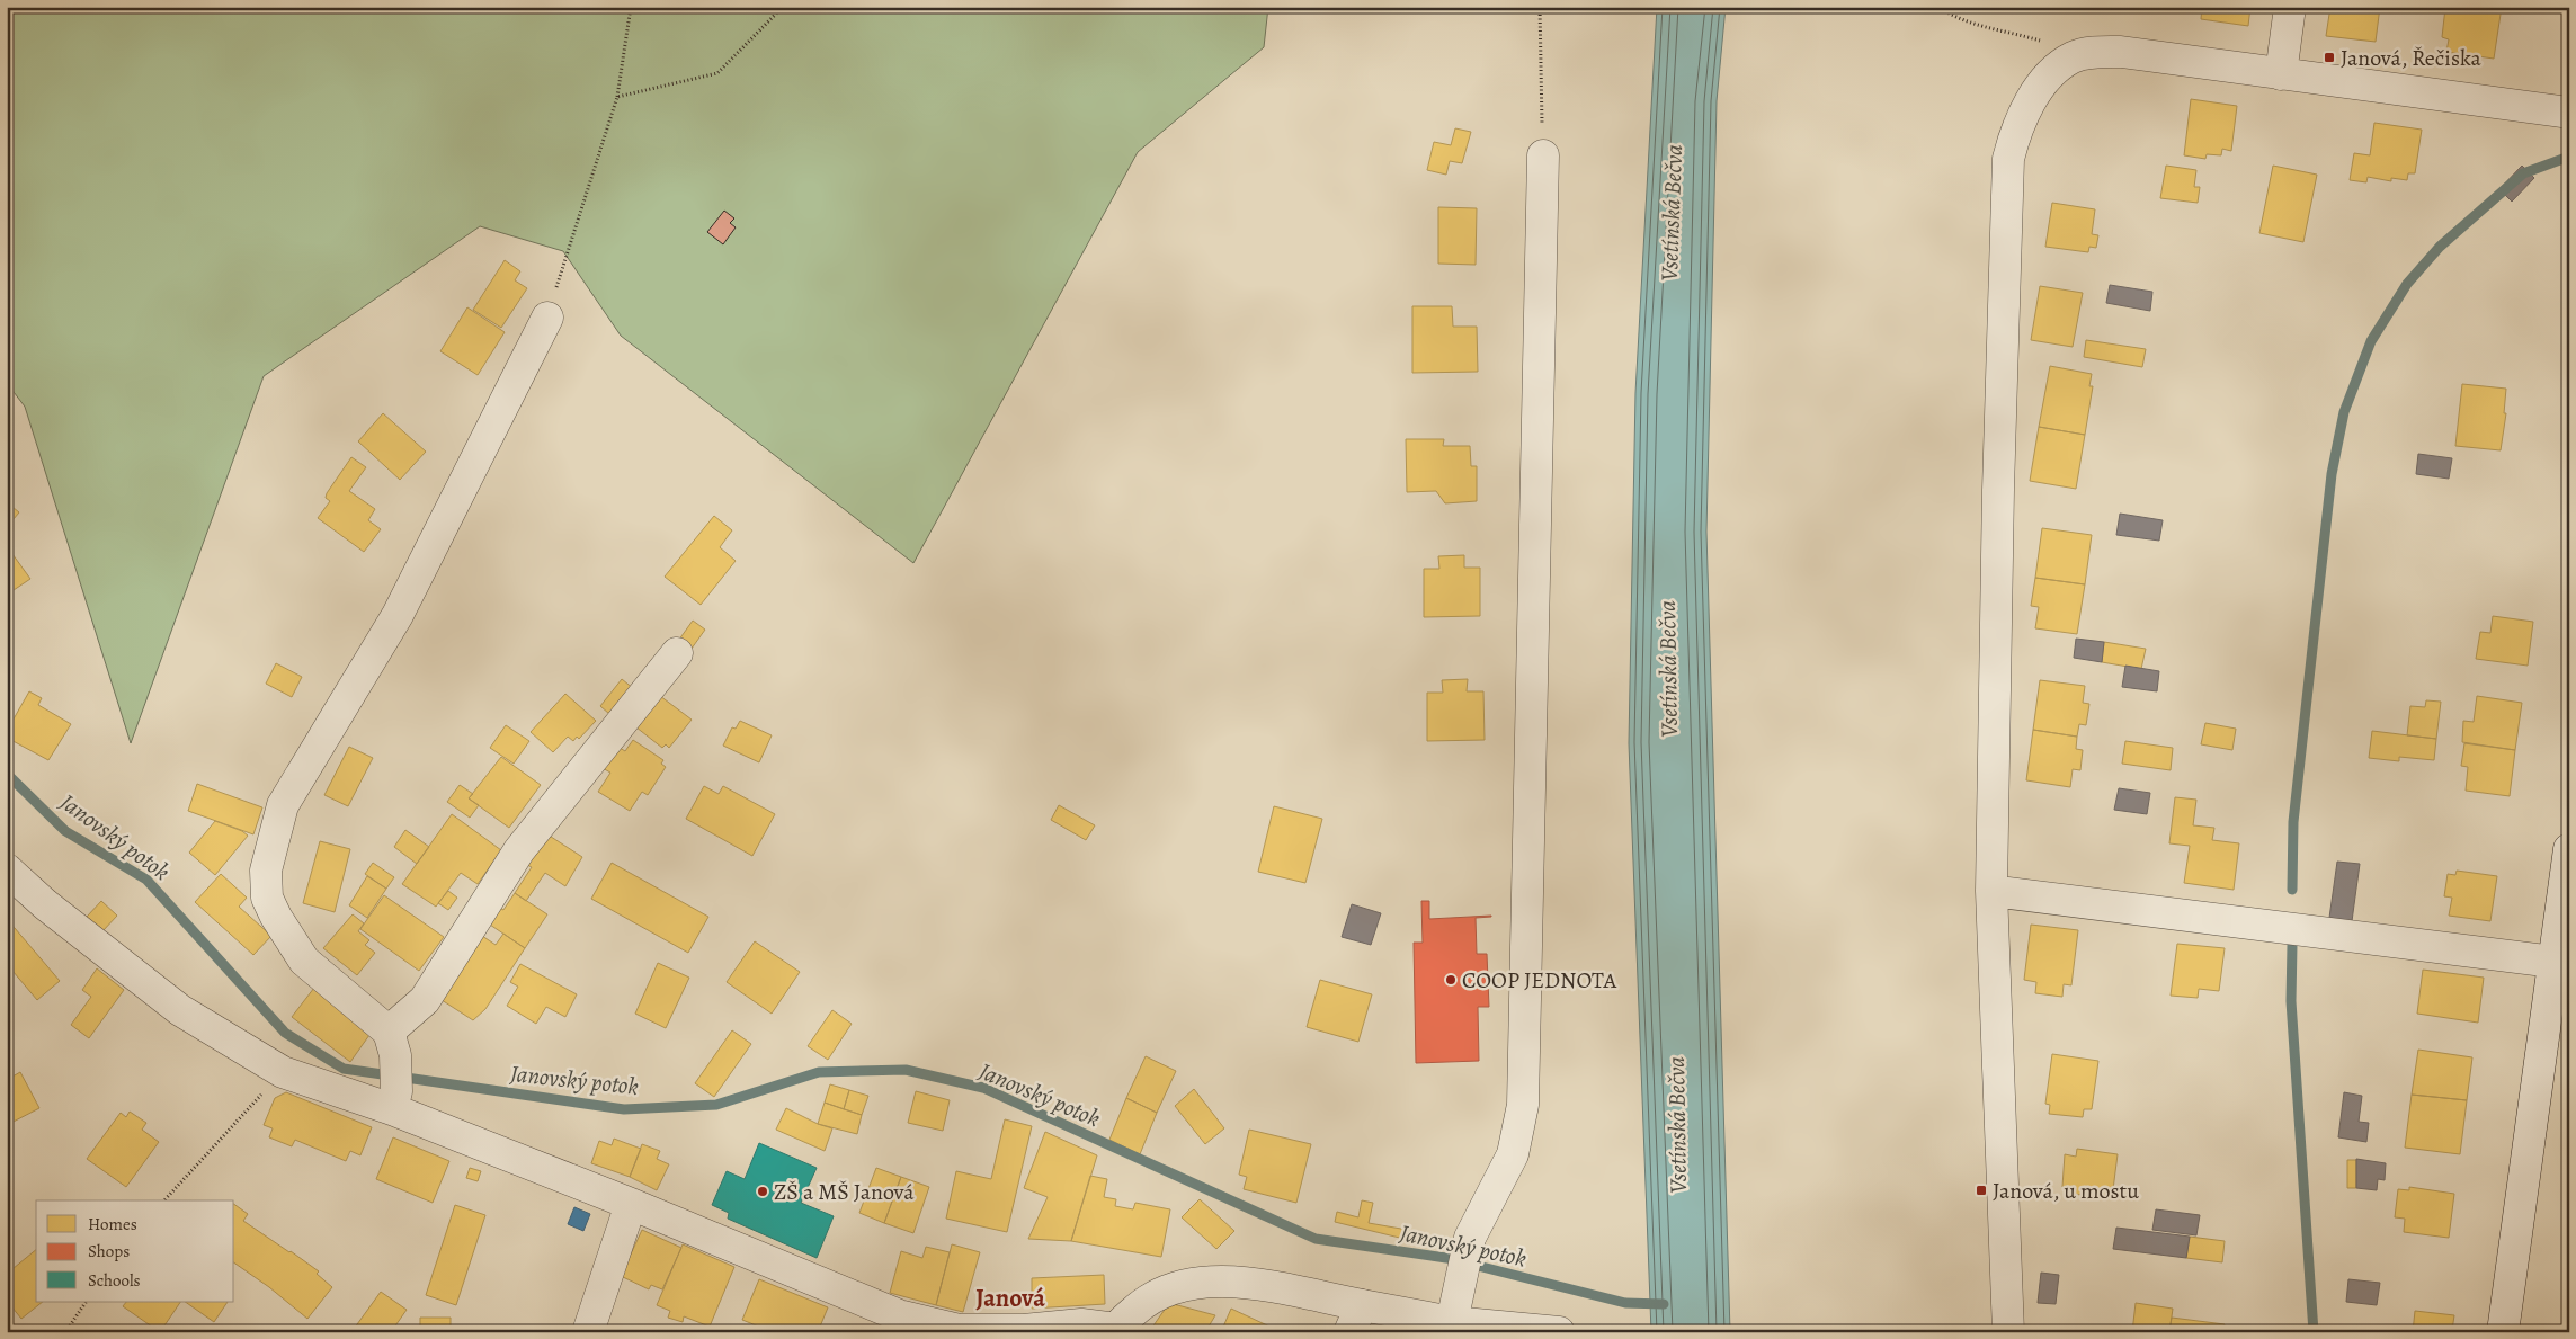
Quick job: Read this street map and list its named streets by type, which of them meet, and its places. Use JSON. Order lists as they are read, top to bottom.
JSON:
{
  "districts": ["Janová"],
  "water": ["Vsetínská Bečva", "Janovský potok"],
  "places": {
    "transit": ["Janová, Řečiska", "Janová, u mostu"],
    "other": ["COOP JEDNOTA", "ZŠ a MŠ Janová"]
  },
  "legend": ["Homes", "Shops", "Schools"]
}
